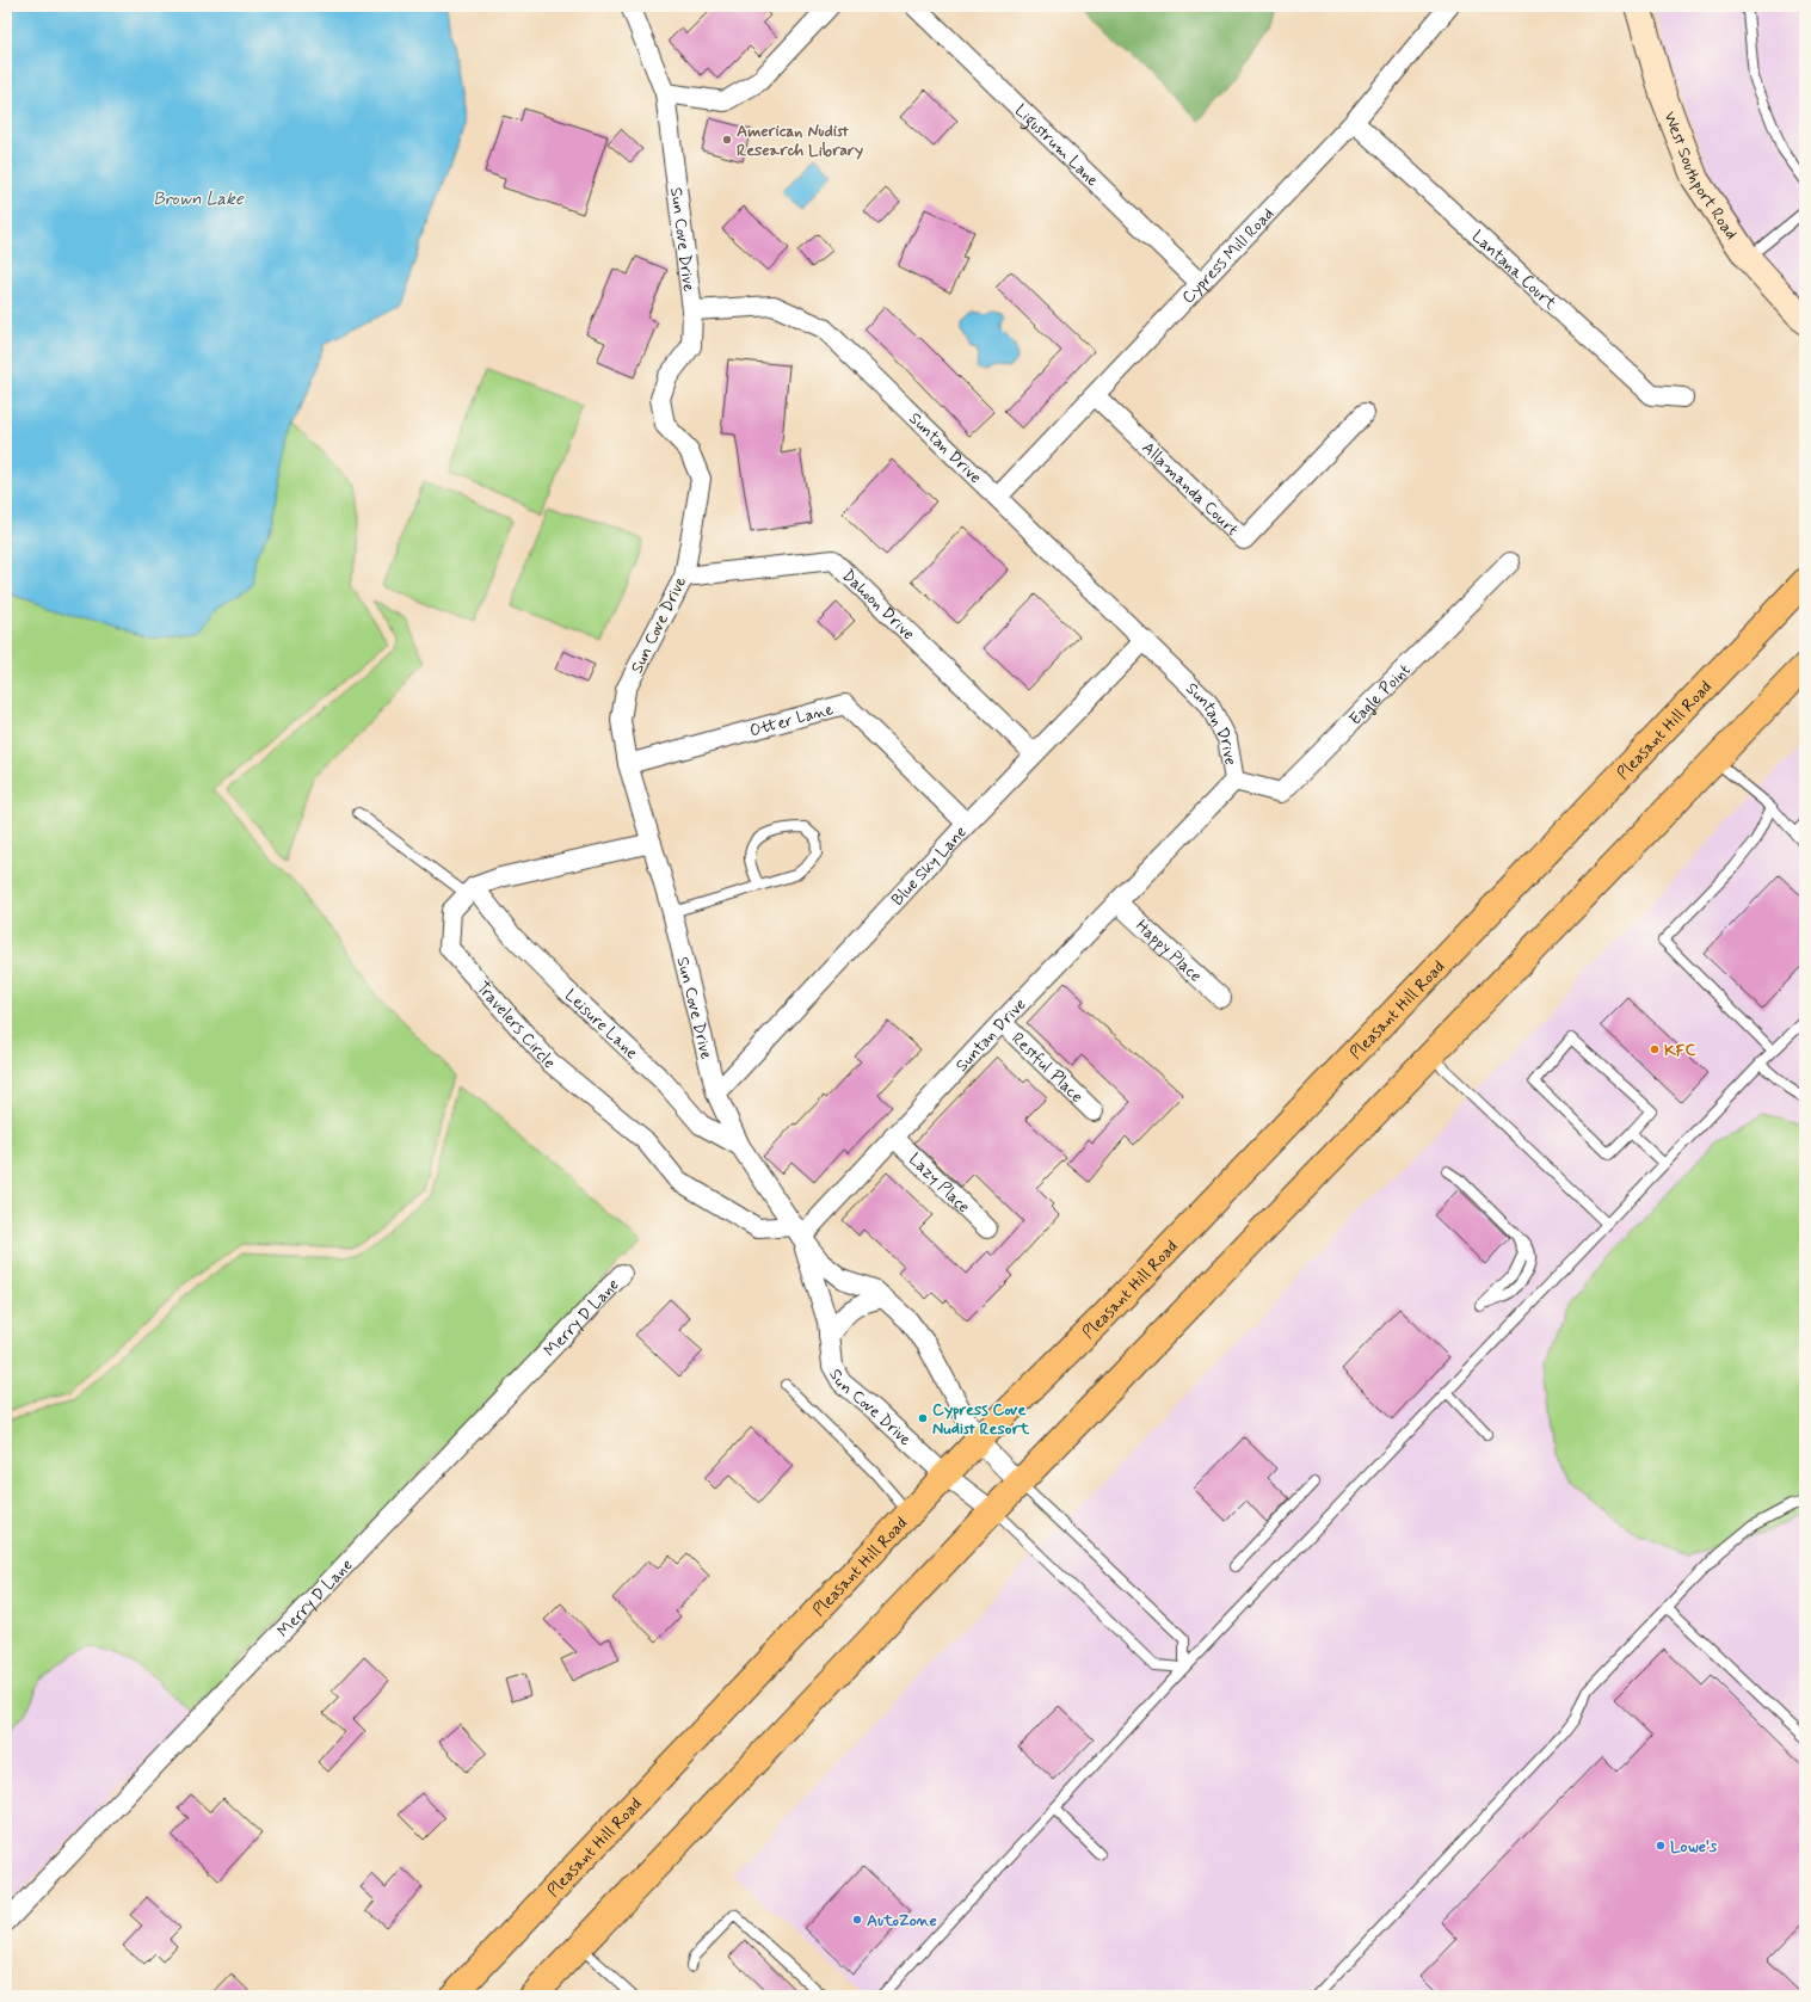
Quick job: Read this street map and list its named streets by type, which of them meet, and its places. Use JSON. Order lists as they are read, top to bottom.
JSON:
{
  "streets": {
    "main road": ["Pleasant Hill Road"],
    "street": [
      "Ligustrum Lane",
      "West Southport Road",
      "Sun Cove Drive",
      "Cypress Mill Road",
      "Lantana Court",
      "Suntan Drive",
      "Allamanda Court",
      "Dahoon Drive",
      "Eagle Point",
      "Otter Lane",
      "Blue Sky Lane",
      "Happy Place",
      "Leisure Lane",
      "Travelers Circle",
      "Restful Place",
      "Lazy Place",
      "Merry D Lane"
    ]
  },
  "crossings": [
    ["Ligustrum Lane", "Cypress Mill Road"],
    ["Sun Cove Drive", "Suntan Drive"],
    ["Sun Cove Drive", "Dahoon Drive"],
    ["Sun Cove Drive", "Otter Lane"],
    ["Sun Cove Drive", "Pleasant Hill Road"],
    ["Sun Cove Drive", "Blue Sky Lane"],
    ["Sun Cove Drive", "Leisure Lane"],
    ["Sun Cove Drive", "Travelers Circle"],
    ["Cypress Mill Road", "Lantana Court"],
    ["Cypress Mill Road", "Suntan Drive"],
    ["Cypress Mill Road", "Allamanda Court"],
    ["Suntan Drive", "Eagle Point"],
    ["Suntan Drive", "Blue Sky Lane"],
    ["Suntan Drive", "Happy Place"],
    ["Suntan Drive", "Travelers Circle"],
    ["Suntan Drive", "Restful Place"],
    ["Suntan Drive", "Lazy Place"],
    ["Dahoon Drive", "Blue Sky Lane"],
    ["Otter Lane", "Blue Sky Lane"],
    ["Leisure Lane", "Travelers Circle"]
  ],
  "water": ["Brown Lake"],
  "places": [
    "American Nudist Research Library",
    "KFC",
    "Cypress Cove Nudist Resort",
    "Lowe's",
    "AutoZone"
  ]
}
